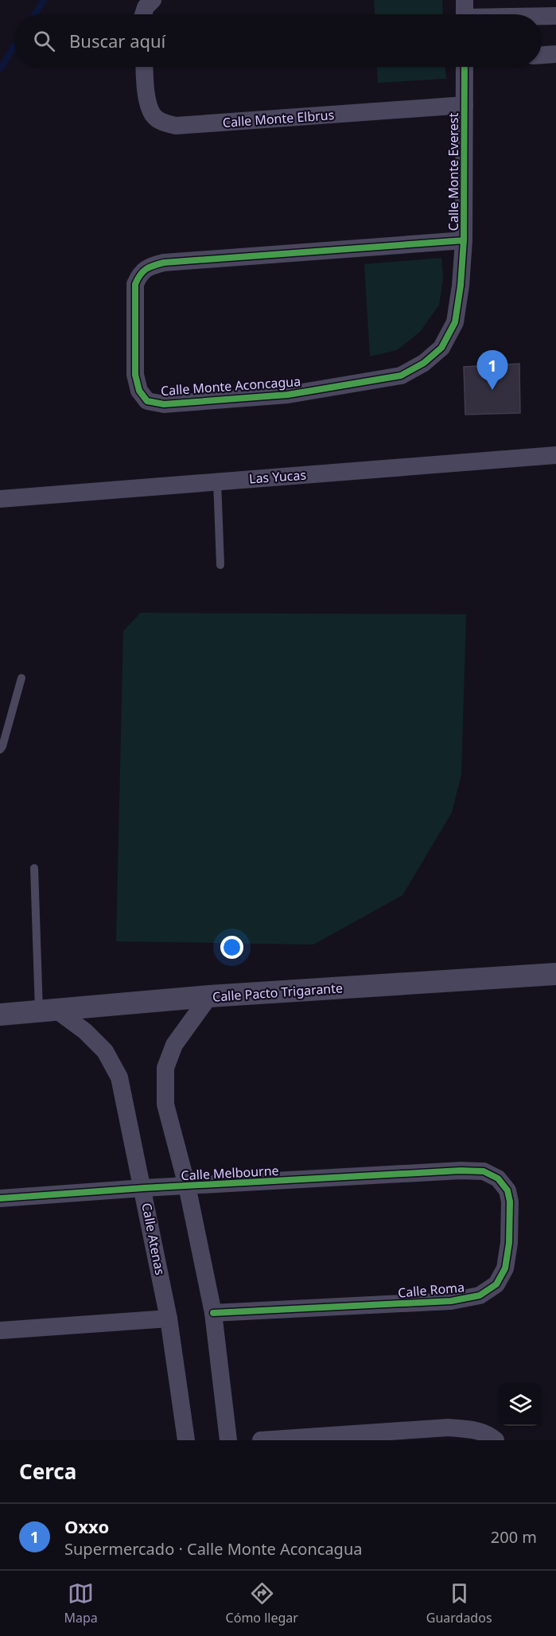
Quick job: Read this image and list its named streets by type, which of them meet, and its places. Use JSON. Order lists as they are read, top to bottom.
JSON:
{
  "streets": {
    "street": [
      "Calle Monte Elbrus",
      "Calle Monte Everest",
      "Calle Monte Aconcagua",
      "Las Yucas",
      "Calle Pacto Trigarante",
      "Calle Melbourne",
      "Calle Atenas",
      "Calle Roma"
    ]
  },
  "crossings": [
    ["Calle Monte Elbrus", "Calle Monte Everest"],
    ["Calle Monte Everest", "Calle Monte Aconcagua"],
    ["Calle Pacto Trigarante", "Calle Atenas"],
    ["Calle Melbourne", "Calle Atenas"],
    ["Calle Melbourne", "Calle Roma"]
  ],
  "page": {
    "search": "Buscar aquí",
    "pins": "1",
    "heading": "Cerca",
    "list": [
      {
        "mark": "1",
        "name": "Oxxo",
        "note": "Supermercado · Calle Monte Aconcagua",
        "value": "200 m"
      }
    ],
    "nav": ["Mapa", "Cómo llegar", "Guardados"]
  }
}
